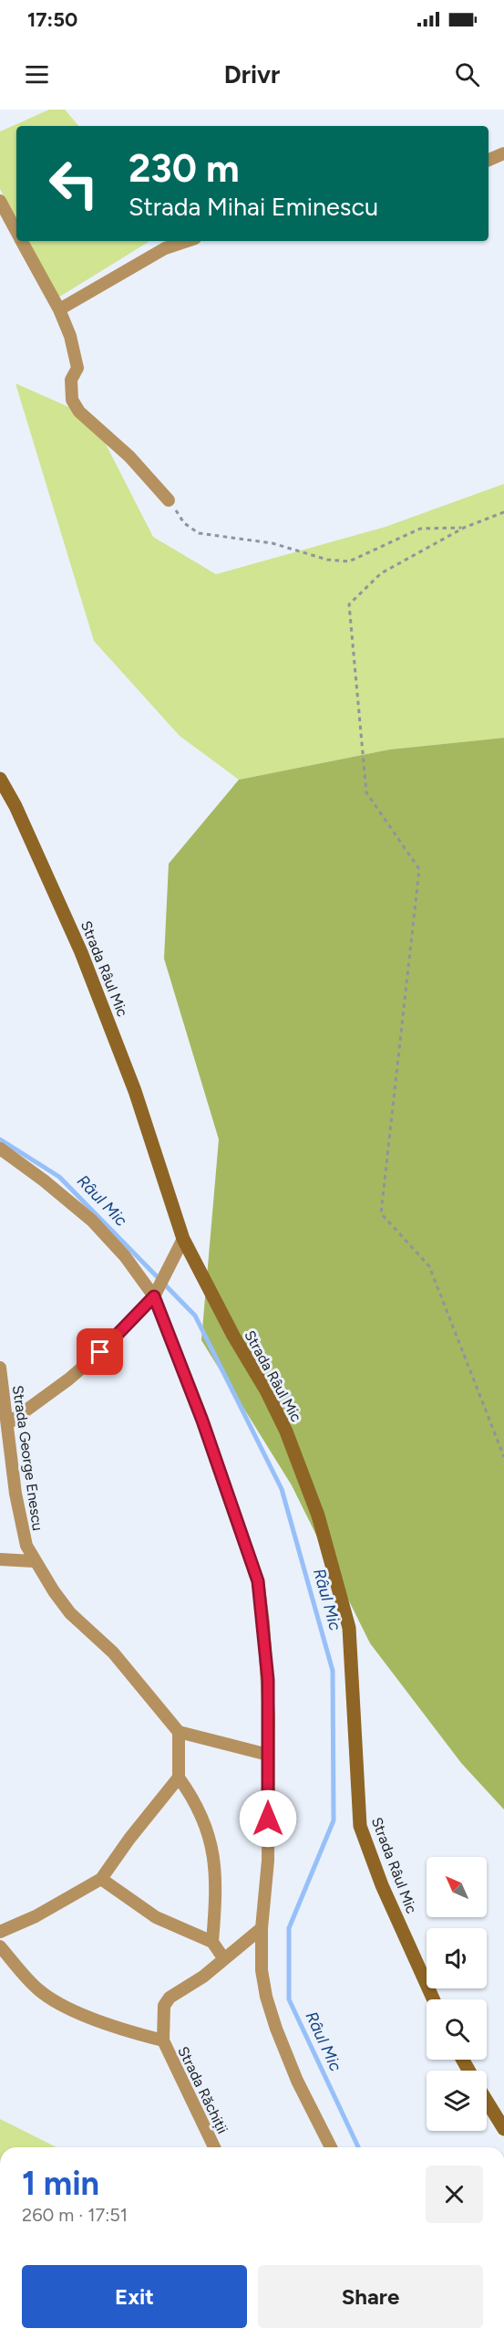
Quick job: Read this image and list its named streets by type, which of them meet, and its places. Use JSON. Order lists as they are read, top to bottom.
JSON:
{
  "streets": {
    "street": ["Strada Râul Mic", "Strada George Enescu", "Strada Răchiții"]
  },
  "water": ["Râul Mic"],
  "north": "top left",
  "page": {
    "status": "17:50",
    "header": "Drivr",
    "turn": ["230 m", "Strada Mihai Eminescu"],
    "heading": ["1 min", "260 m · 17:51"],
    "buttons": ["Exit", "Share"]
  }
}
